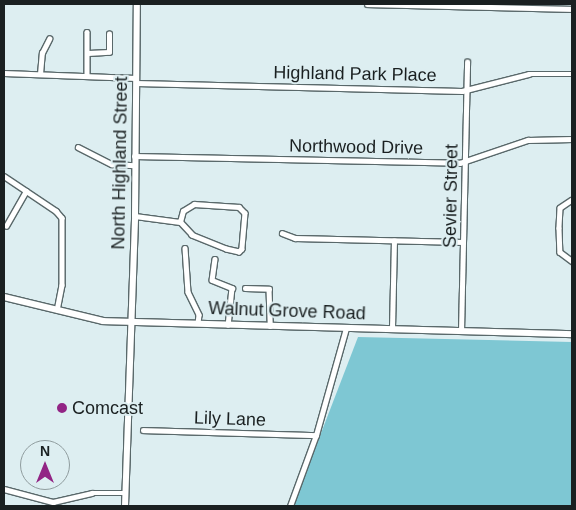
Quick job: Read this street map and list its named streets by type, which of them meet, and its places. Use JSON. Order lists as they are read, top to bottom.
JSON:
{
  "streets": {
    "main road": ["North Highland Street", "Walnut Grove Road"],
    "street": [
      "Highland Park Place",
      "Northwood Drive",
      "Sevier Street",
      "Lily Lane"
    ]
  },
  "crossings": [
    ["Highland Park Place", "North Highland Street"],
    ["Highland Park Place", "Sevier Street"],
    ["Northwood Drive", "North Highland Street"],
    ["Northwood Drive", "Sevier Street"],
    ["North Highland Street", "Walnut Grove Road"],
    ["Sevier Street", "Walnut Grove Road"]
  ],
  "places": ["Comcast"],
  "north": "top"
}
